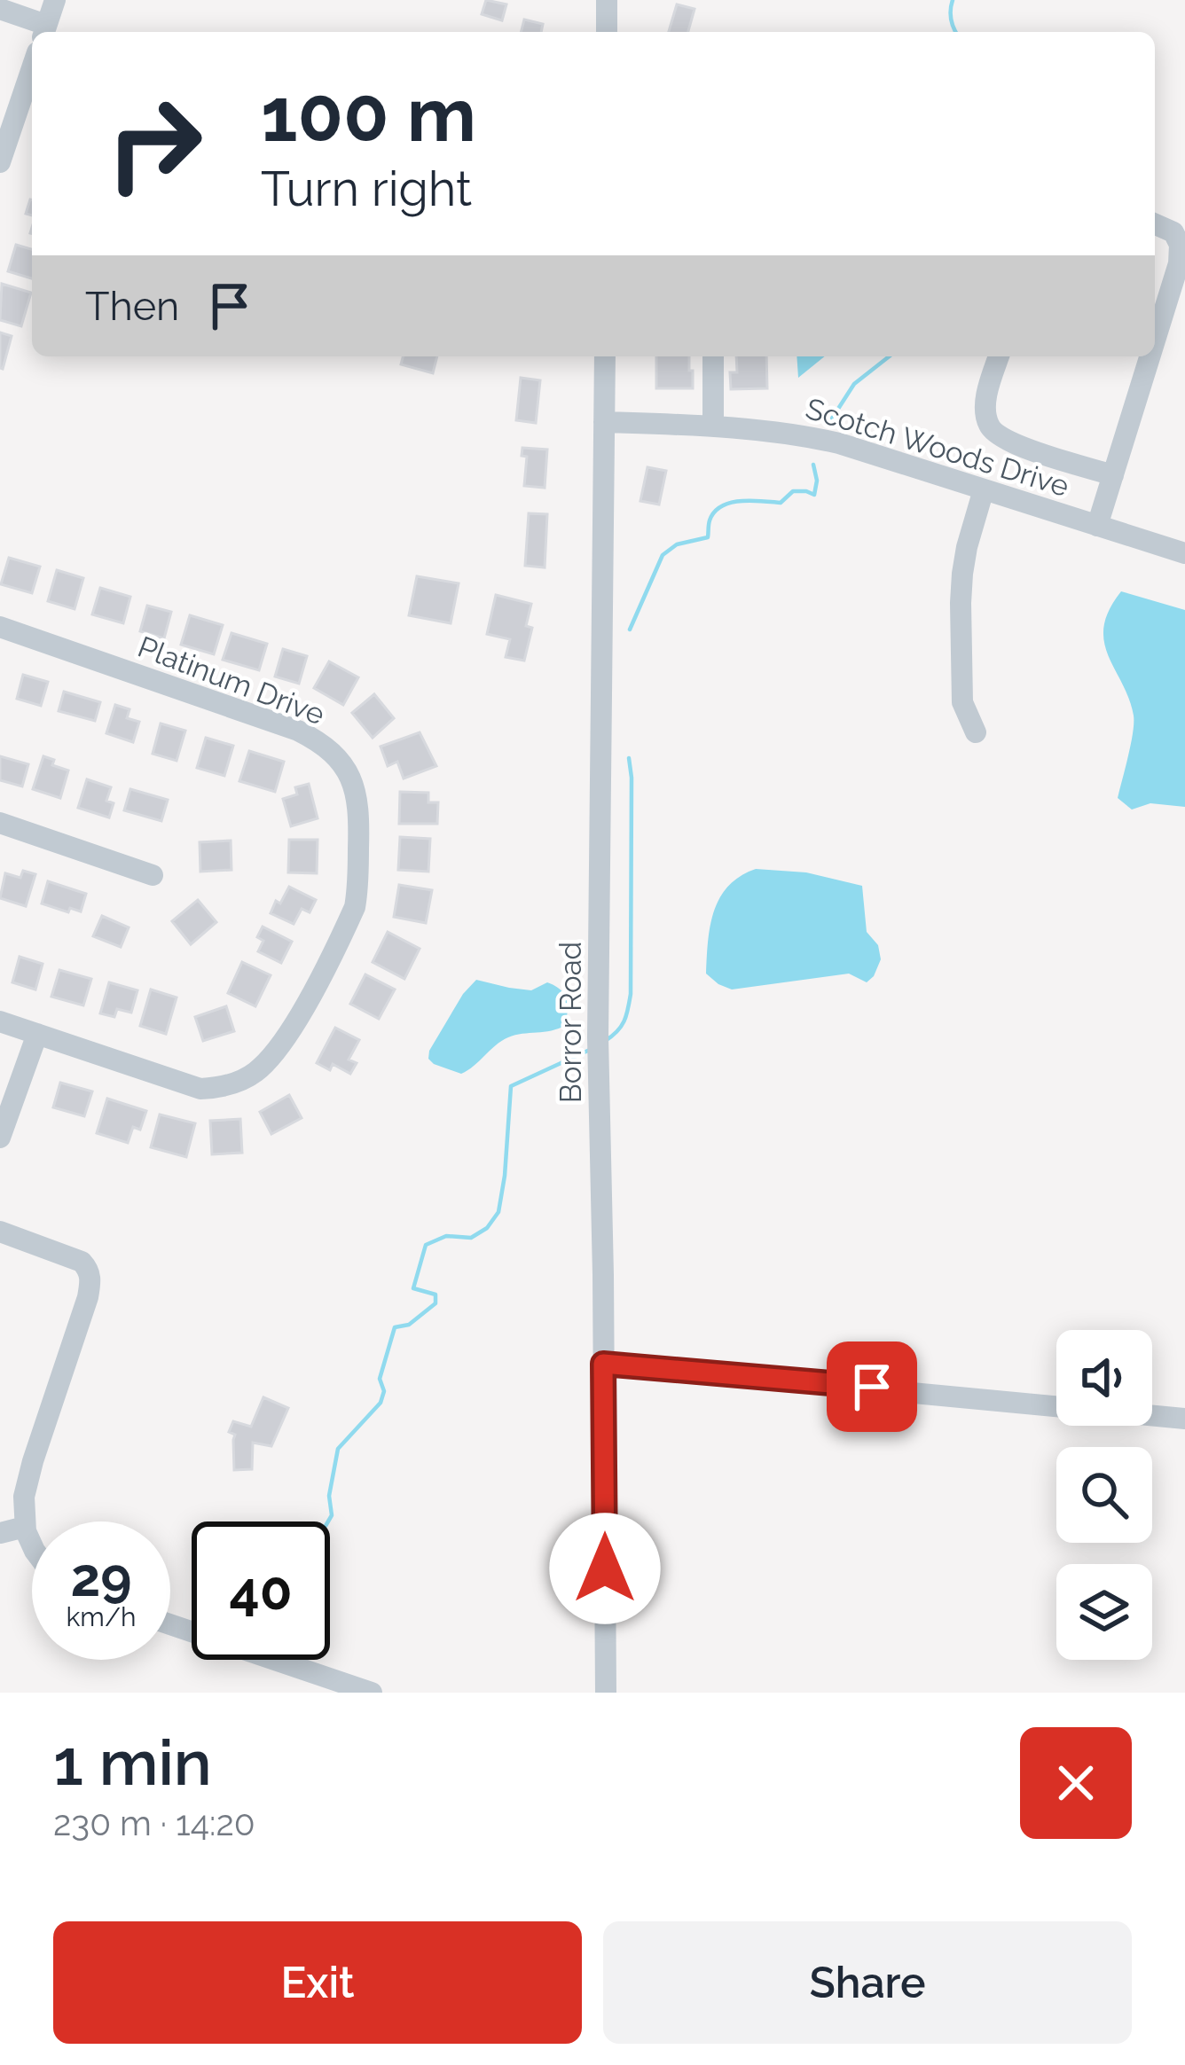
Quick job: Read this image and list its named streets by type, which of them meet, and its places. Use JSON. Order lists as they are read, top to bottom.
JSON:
{
  "streets": {
    "street": ["Scotch Woods Drive", "Platinum Drive", "Borror Road"]
  },
  "crossings": [
    ["Scotch Woods Drive", "Borror Road"]
  ],
  "page": {
    "turn": ["100 m", "Turn right"],
    "then": "Then",
    "speed": "29 km/h",
    "limit": "40",
    "heading": ["1 min", "230 m · 14:20"],
    "buttons": ["Exit", "Share"]
  }
}
